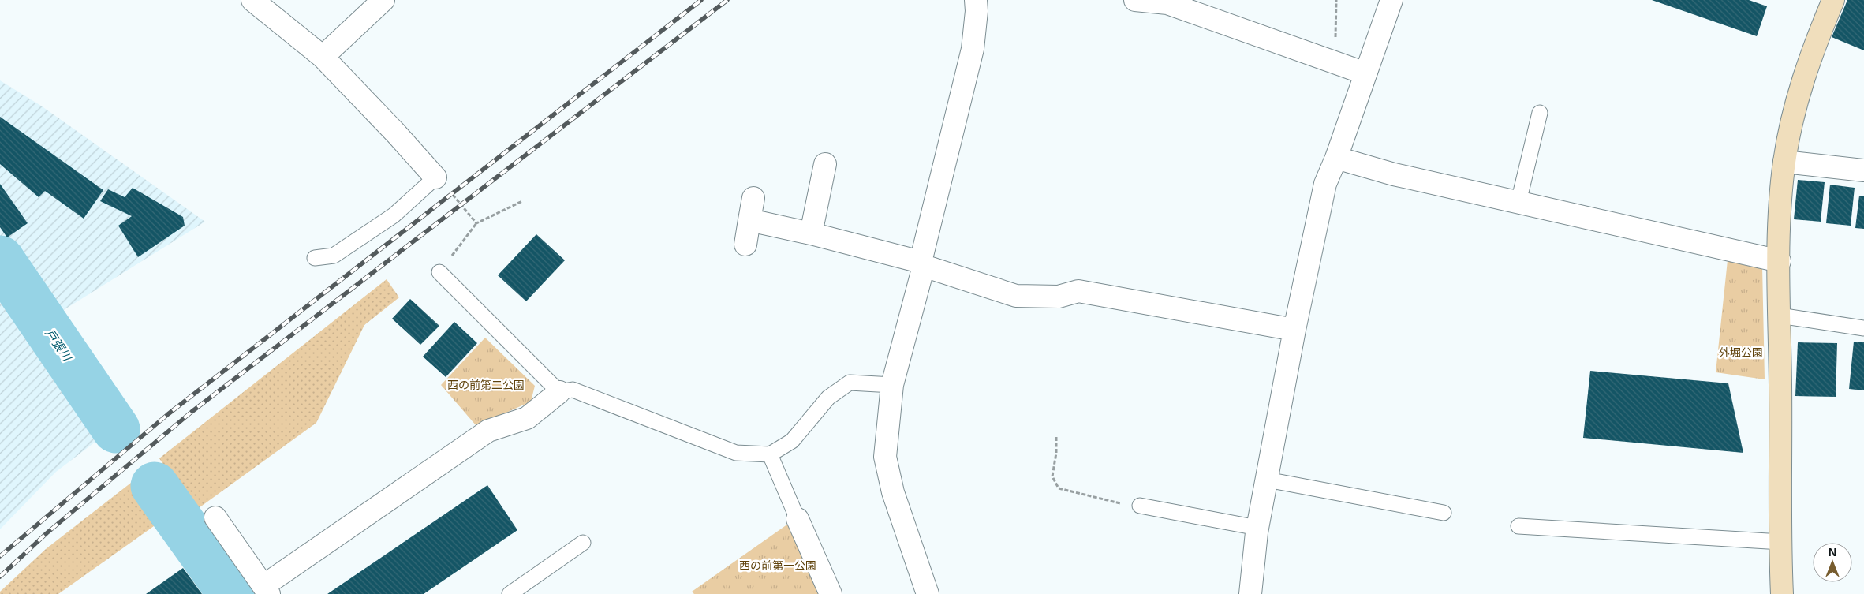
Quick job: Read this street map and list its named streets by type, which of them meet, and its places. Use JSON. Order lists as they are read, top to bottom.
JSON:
{
  "water": ["戸張川"],
  "parks": ["外堀公園", "西の前第二公園", "西の前第一公園"],
  "north": "top"
}
